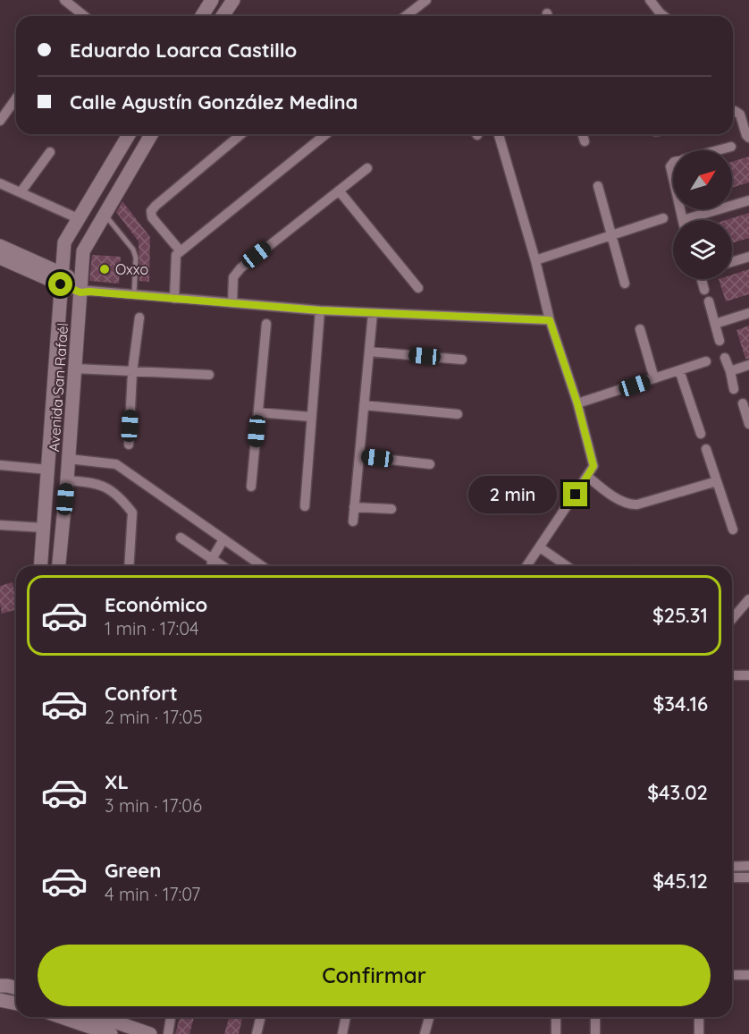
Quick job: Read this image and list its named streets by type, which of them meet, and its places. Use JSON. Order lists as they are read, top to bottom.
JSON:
{
  "streets": {
    "main road": ["Avenida San Rafaél"]
  },
  "places": ["Oxxo"],
  "north": "top right",
  "page": {
    "banner": ["Eduardo Loarca Castillo", "Calle Agustín González Medina"],
    "bubble": "2 min",
    "list": [
      {
        "name": "Económico",
        "note": "1 min · 17:04",
        "value": "$25.31"
      },
      {
        "name": "Confort",
        "note": "2 min · 17:05",
        "value": "$34.16"
      },
      {
        "name": "XL",
        "note": "3 min · 17:06",
        "value": "$43.02"
      },
      {
        "name": "Green",
        "note": "4 min · 17:07",
        "value": "$45.12"
      }
    ],
    "buttons": "Confirmar"
  }
}
